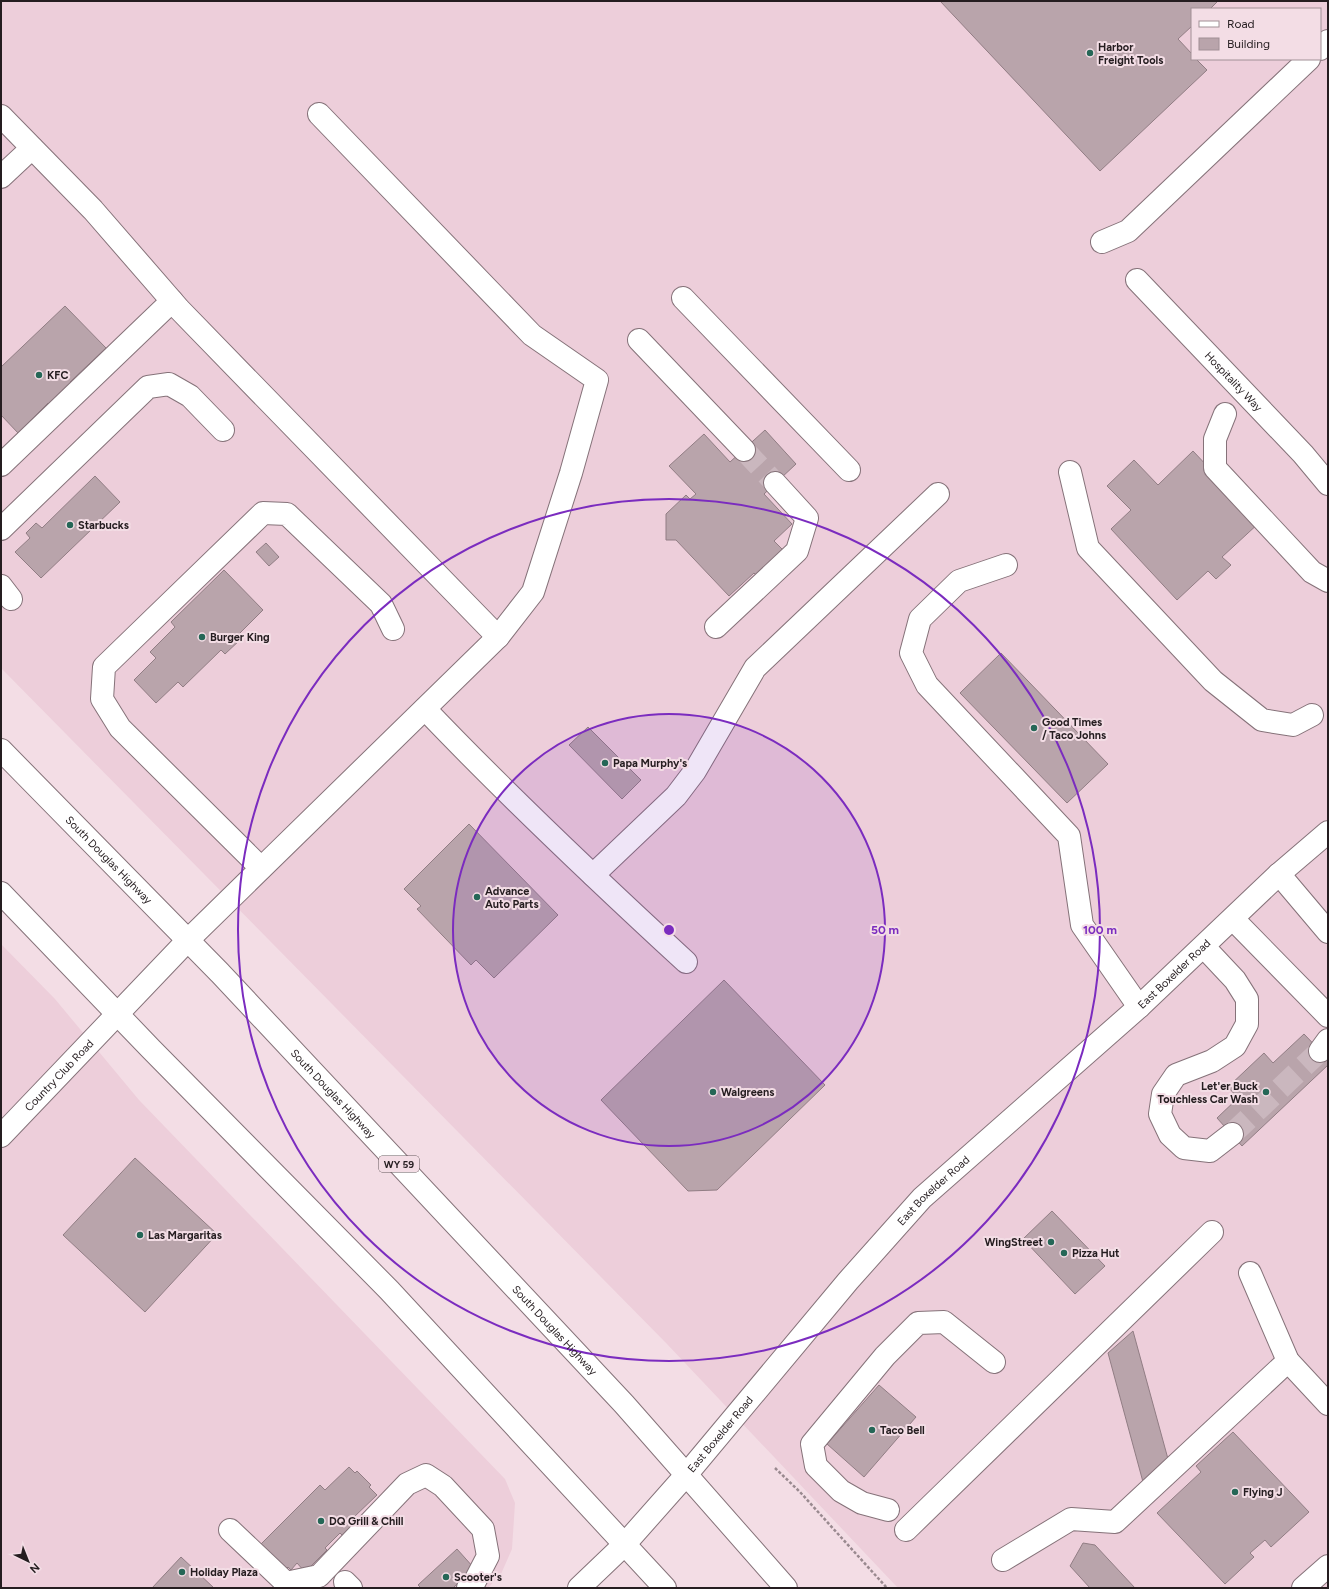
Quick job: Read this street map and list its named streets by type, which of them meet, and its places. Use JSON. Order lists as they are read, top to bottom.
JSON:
{
  "streets": {
    "main road": [
      "Hospitality Way",
      "South Douglas Highway",
      "East Boxelder Road",
      "Country Club Road",
      "WY 59"
    ]
  },
  "crossings": [
    ["South Douglas Highway", "East Boxelder Road"],
    ["South Douglas Highway", "Country Club Road"]
  ],
  "places": [
    "Harbor Freight Tools",
    "KFC",
    "Starbucks",
    "Burger King",
    "Good Times / Taco Johns",
    "Papa Murphy's",
    "Advance Auto Parts",
    "Walgreens",
    "Let'er Buck Touchless Car Wash",
    "Las Margaritas",
    "WingStreet",
    "Pizza Hut",
    "Taco Bell",
    "Flying J",
    "DQ Grill & Chill",
    "Holiday Plaza",
    "Scooter's"
  ],
  "legend": ["Road", "Building"],
  "north": "bottom right",
  "rings": ["50 m", "100 m"]
}
